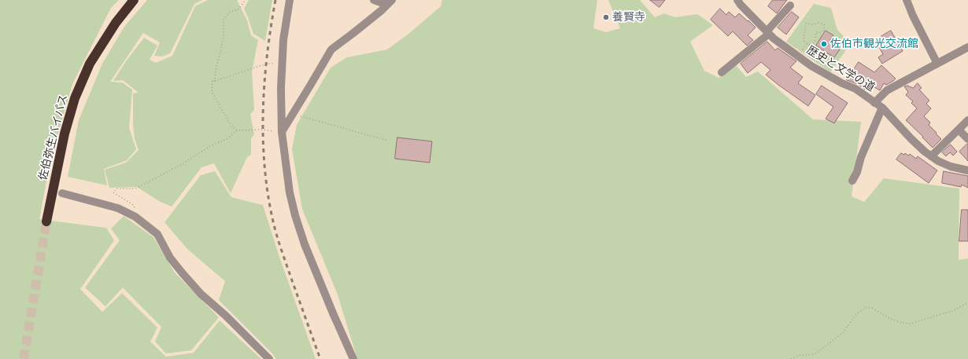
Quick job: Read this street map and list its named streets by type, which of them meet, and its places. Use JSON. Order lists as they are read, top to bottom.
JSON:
{
  "streets": {
    "highway": ["佐伯弥生バイパス"],
    "street": ["歴史と文学の道"]
  },
  "places": ["養賢寺", "佐伯市観光交流館"]
}
